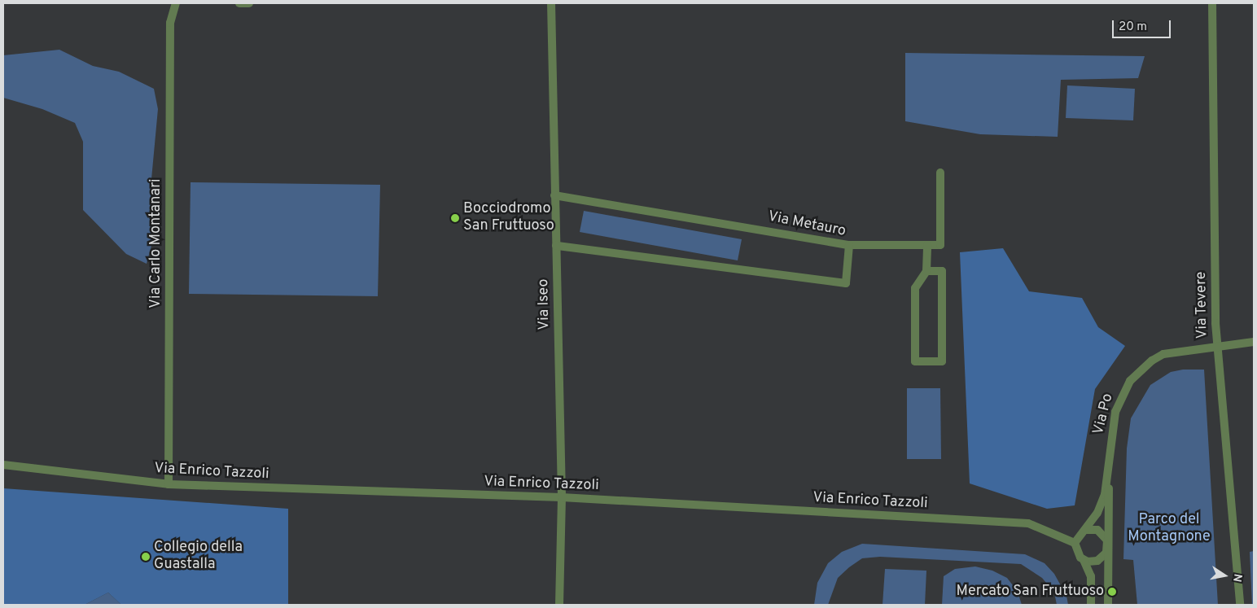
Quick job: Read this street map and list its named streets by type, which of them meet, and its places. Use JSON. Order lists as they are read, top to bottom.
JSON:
{
  "streets": {
    "street": [
      "Via Metauro",
      "Via Carlo Montanari",
      "Via Iseo",
      "Via Tevere",
      "Via Po",
      "Via Enrico Tazzoli"
    ]
  },
  "crossings": [
    ["Via Metauro", "Via Iseo"],
    ["Via Carlo Montanari", "Via Enrico Tazzoli"],
    ["Via Iseo", "Via Enrico Tazzoli"],
    ["Via Tevere", "Via Po"]
  ],
  "parks": ["Parco del Montagnone"],
  "places": ["Bocciodromo San Fruttuoso", "Collegio della Guastalla", "Mercato San Fruttuoso"],
  "scale_bar": "20 m",
  "north": "right"
}
